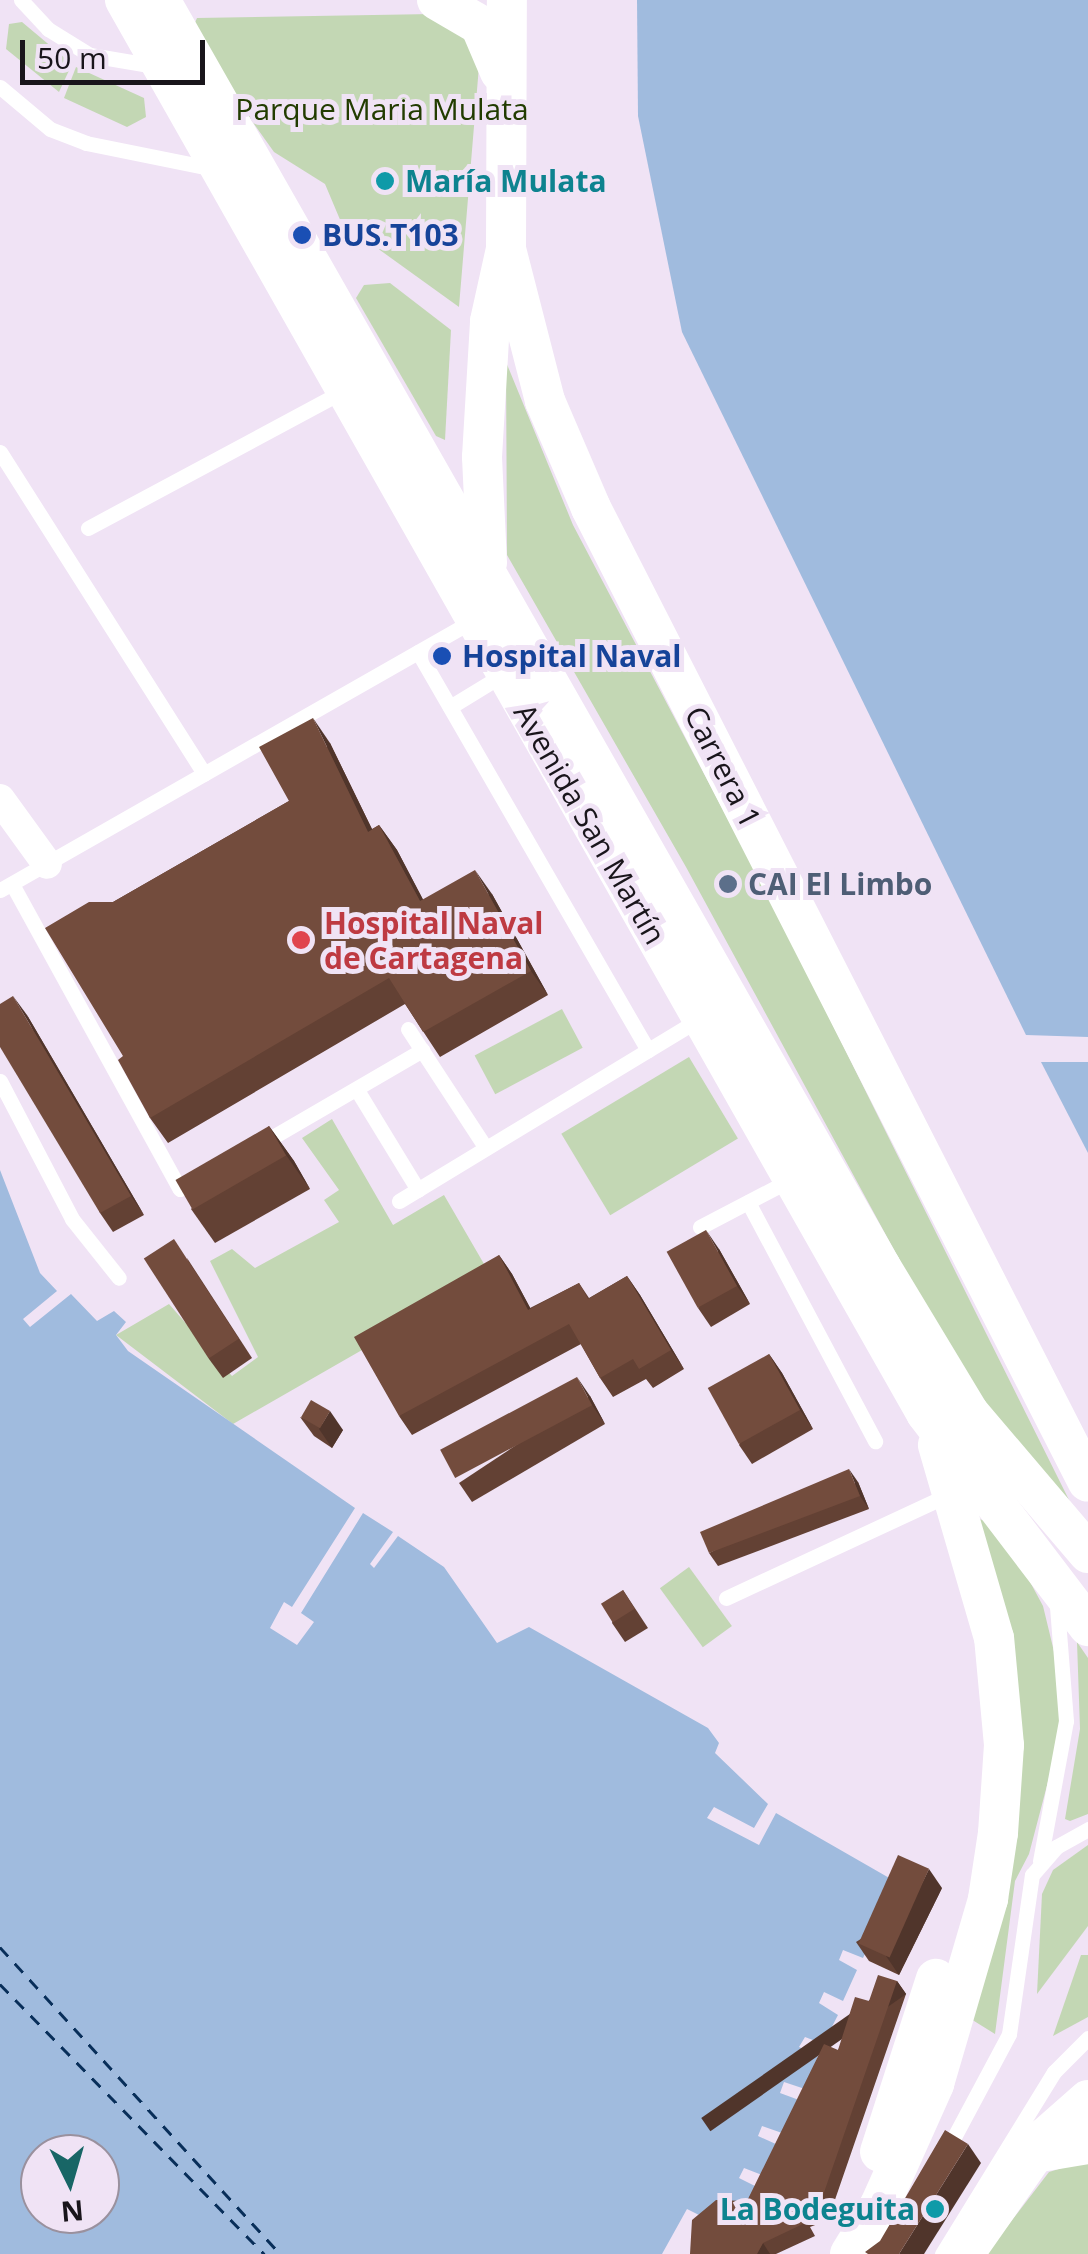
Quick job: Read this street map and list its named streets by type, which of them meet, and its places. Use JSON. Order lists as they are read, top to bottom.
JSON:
{
  "streets": {
    "main road": ["Carrera 1", "Avenida San Martín"]
  },
  "crossings": [
    ["Carrera 1", "Avenida San Martín"]
  ],
  "parks": ["Parque Maria Mulata"],
  "places": [
    "María Mulata",
    "BUS.T103",
    "Hospital Naval",
    "CAI El Limbo",
    "Hospital Naval de Cartagena",
    "La Bodeguita"
  ],
  "scale_bar": "50 m",
  "north": "bottom"
}
